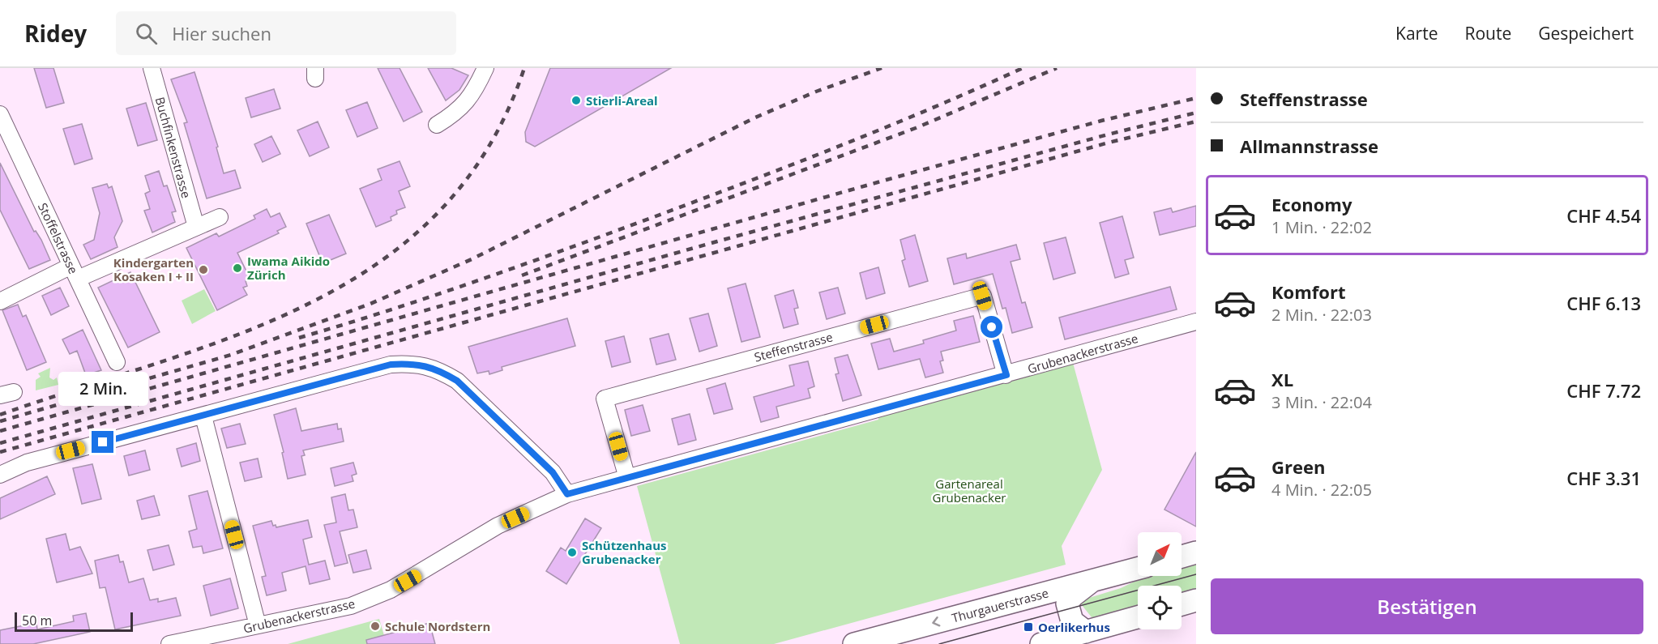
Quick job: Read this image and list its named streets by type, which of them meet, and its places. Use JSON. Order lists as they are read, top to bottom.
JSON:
{
  "streets": {
    "main road": ["Thurgauerstrasse"],
    "street": [
      "Buchfinkenstrasse",
      "Stoffelstrasse",
      "Steffenstrasse",
      "Grubenackerstrasse"
    ]
  },
  "crossings": [
    ["Steffenstrasse", "Grubenackerstrasse"]
  ],
  "one_way": ["Thurgauerstrasse"],
  "parks": ["Gartenareal Grubenacker"],
  "places": {
    "other": [
      "Stierli-Areal",
      "Iwama Aikido Zürich",
      "Kindergarten Kosaken I + II",
      "Schützenhaus Grubenacker",
      "Schule Nordstern"
    ],
    "transit": ["Oerlikerhus"]
  },
  "scale_bar": "50 m",
  "north": "top right",
  "page": {
    "header": "Ridey",
    "search": "Hier suchen",
    "nav": ["Karte", "Route", "Gespeichert"],
    "banner": ["Steffenstrasse", "Allmannstrasse"],
    "list": [
      {
        "name": "Economy",
        "note": "1 Min. · 22:02",
        "value": "CHF 4.54"
      },
      {
        "name": "Komfort",
        "note": "2 Min. · 22:03",
        "value": "CHF 6.13"
      },
      {
        "name": "XL",
        "note": "3 Min. · 22:04",
        "value": "CHF 7.72"
      },
      {
        "name": "Green",
        "note": "4 Min. · 22:05",
        "value": "CHF 3.31"
      }
    ],
    "bubble": "2 Min.",
    "buttons": "Bestätigen",
    "scale": "50 m"
  }
}
